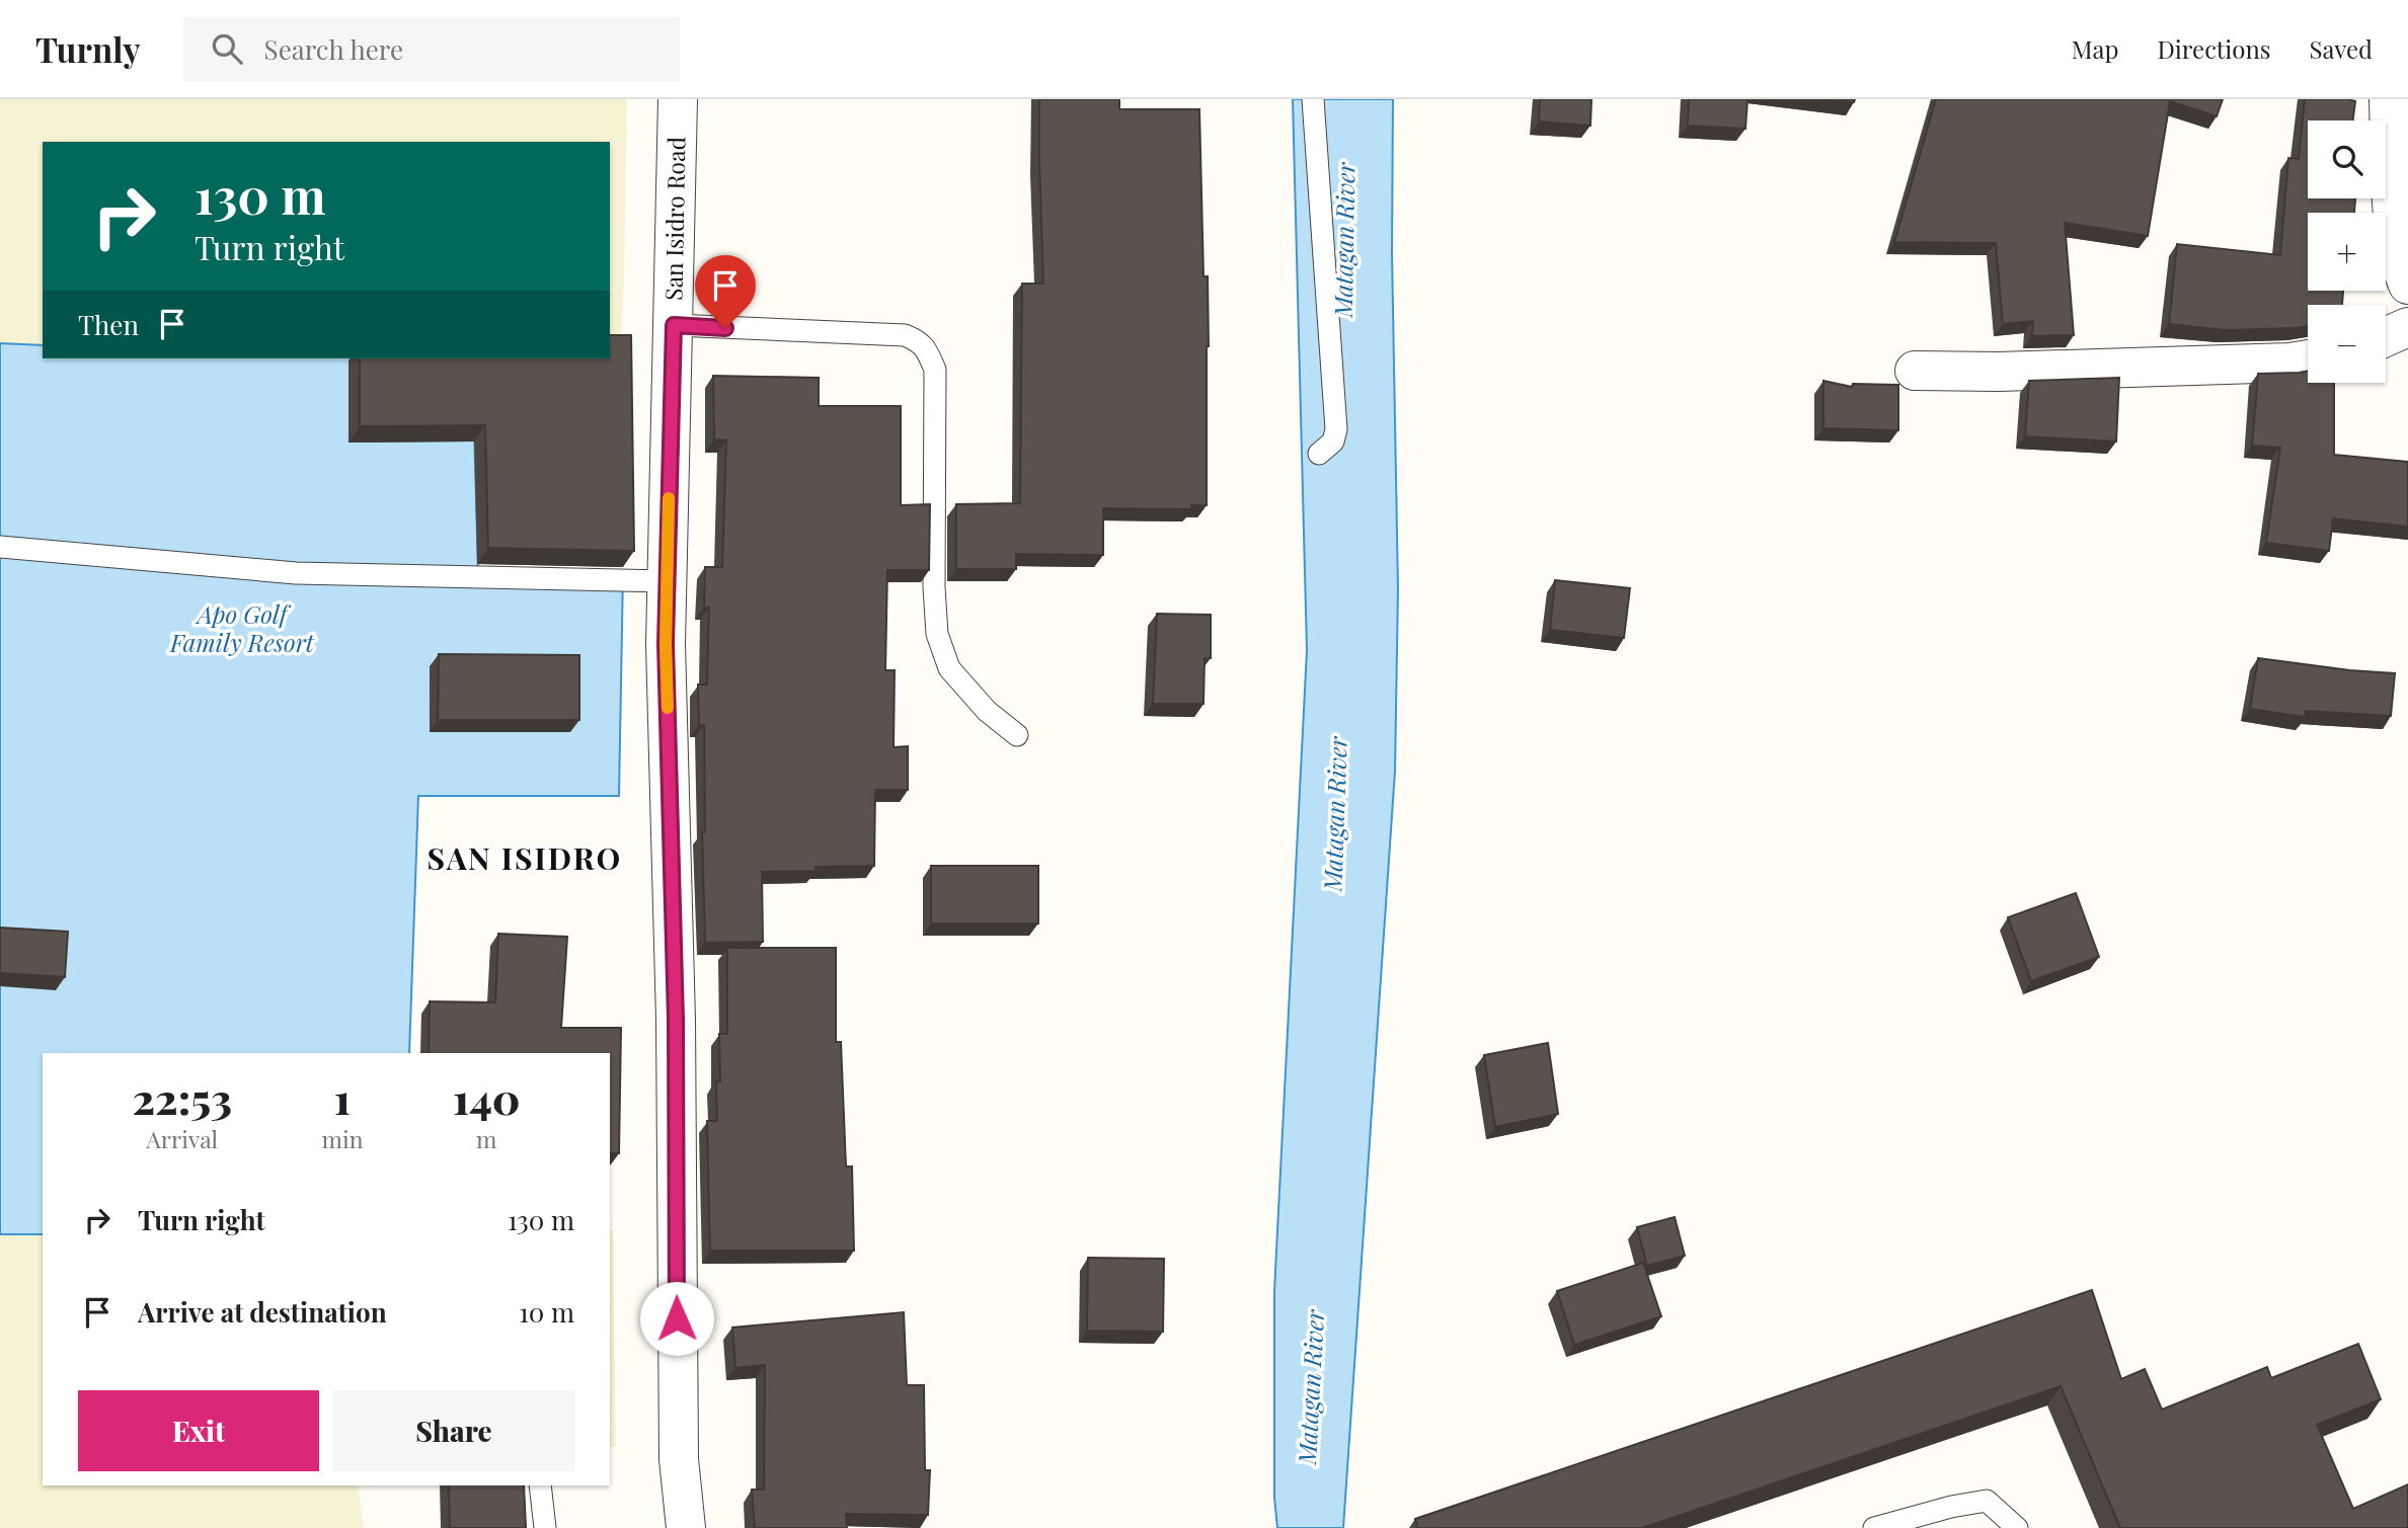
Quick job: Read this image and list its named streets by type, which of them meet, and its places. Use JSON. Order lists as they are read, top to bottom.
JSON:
{
  "streets": {
    "street": ["San Isidro Road"]
  },
  "districts": ["SAN ISIDRO"],
  "water": ["Matagan River", "Apo Golf Family Resort"],
  "page": {
    "header": "Turnly",
    "search": "Search here",
    "nav": ["Map", "Directions", "Saved"],
    "map_buttons": ["+", "−"],
    "turn": ["130 m", "Turn right"],
    "then": "Then",
    "eta": [
      "22:53",
      "Arrival",
      "1",
      "min",
      "140",
      "m"
    ],
    "list": [
      {
        "name": "Turn right",
        "value": "130 m"
      },
      {
        "name": "Arrive at destination",
        "value": "10 m"
      }
    ],
    "buttons": ["Exit", "Share"]
  }
}
